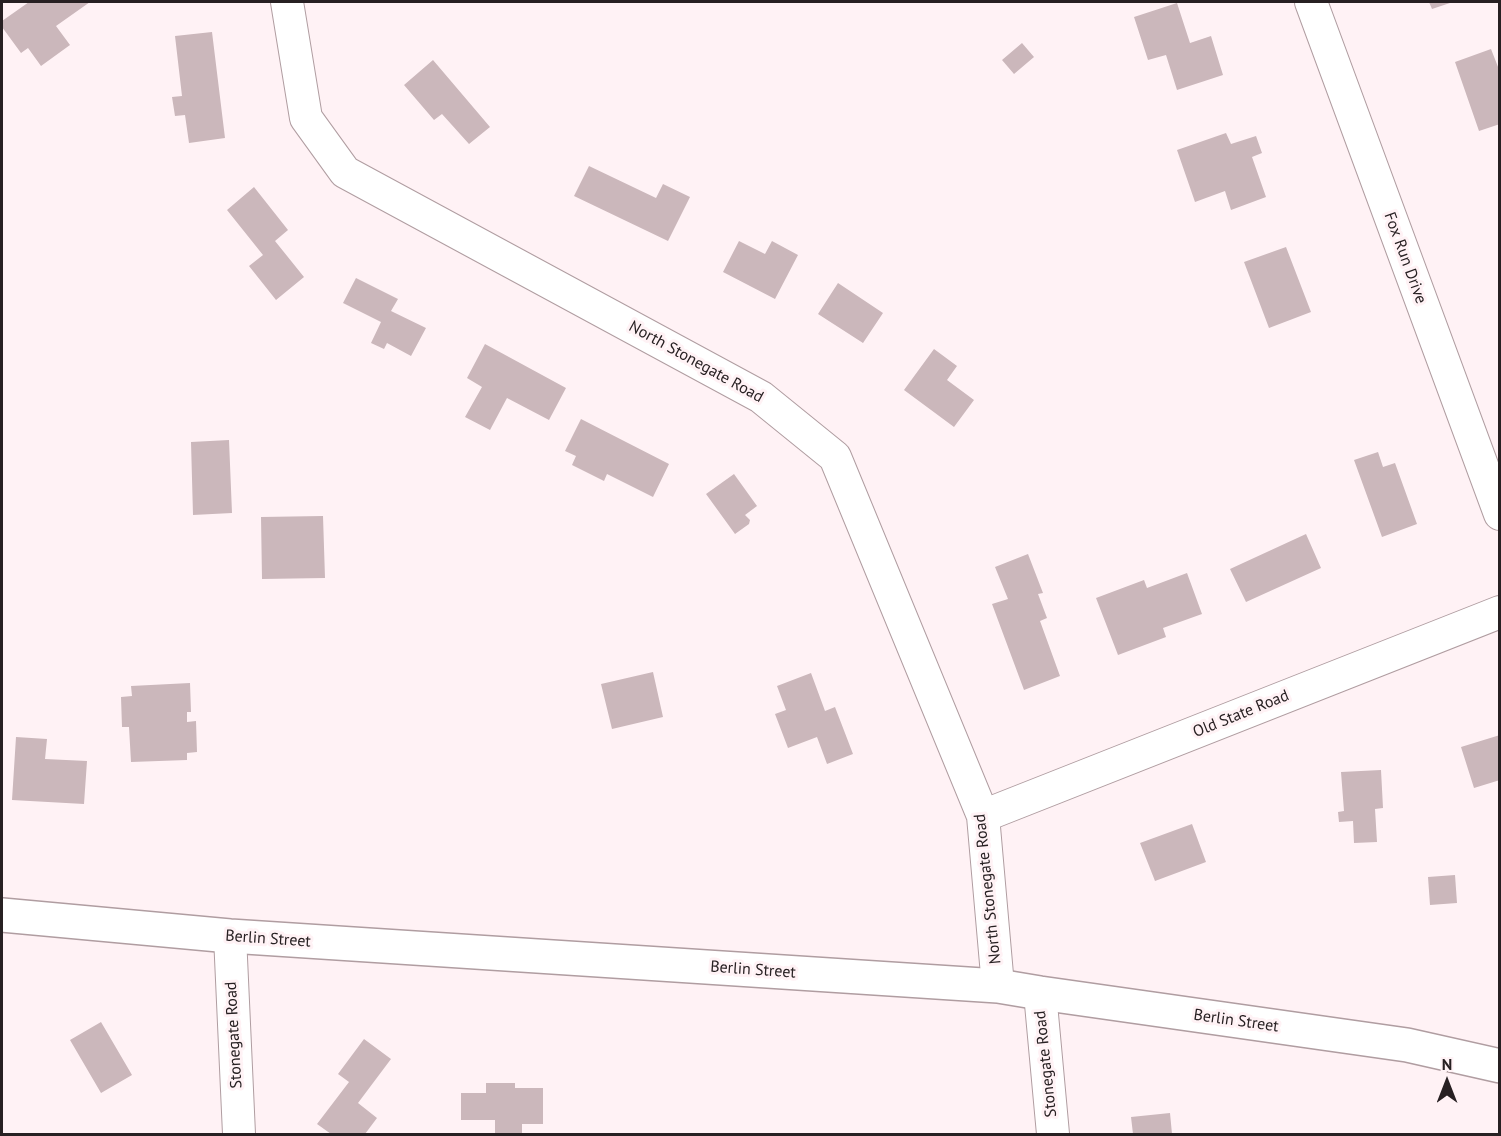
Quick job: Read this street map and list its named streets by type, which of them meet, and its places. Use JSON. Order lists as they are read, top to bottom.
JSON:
{
  "streets": {
    "main road": ["Berlin Street"],
    "street": [
      "Fox Run Drive",
      "North Stonegate Road",
      "Old State Road",
      "Stonegate Road"
    ]
  },
  "crossings": [
    ["North Stonegate Road", "Old State Road"],
    ["North Stonegate Road", "Berlin Street"],
    ["Berlin Street", "Stonegate Road"]
  ],
  "north": "top"
}
